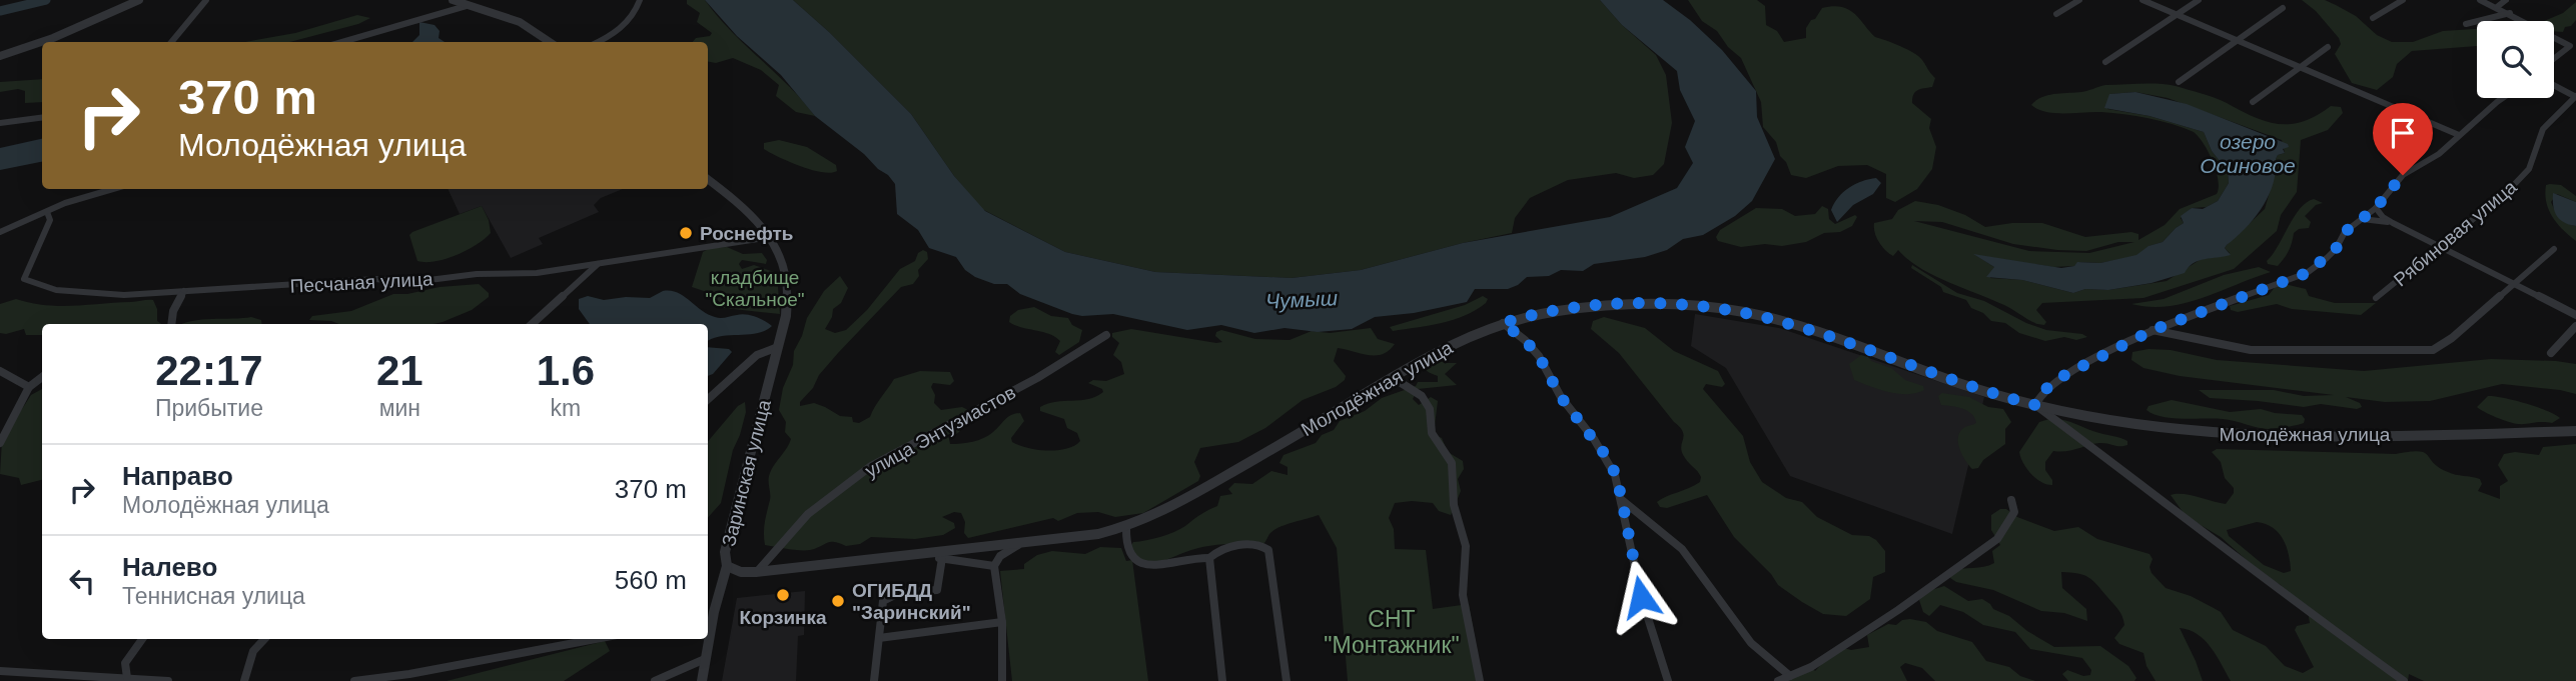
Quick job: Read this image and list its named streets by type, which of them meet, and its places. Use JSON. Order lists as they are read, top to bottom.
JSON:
{
  "streets": {
    "street": [
      "Рябиновая улица",
      "Песчаная улица",
      "Молодёжная улица",
      "улица Энтузиастов",
      "Заринская улица"
    ]
  },
  "crossings": [
    ["Песчаная улица", "Заринская улица"],
    ["Молодёжная улица", "улица Энтузиастов"],
    ["Молодёжная улица", "Заринская улица"]
  ],
  "water": ["озеро Осиновое", "Чумыш"],
  "parks": ["кладбище \"Скальное\"", "СНТ \"Монтажник\""],
  "places": ["Роснефть", "Корзинка", "ОГИБДД \"Заринский\""],
  "page": {
    "turn": ["370 m", "Молодёжная улица"],
    "eta": [
      "22:17",
      "Прибытие",
      "21",
      "мин",
      "1.6",
      "km"
    ],
    "list": [
      {
        "name": "Направо",
        "note": "Молодёжная улица",
        "value": "370 m"
      },
      {
        "name": "Налево",
        "note": "Теннисная улица",
        "value": "560 m"
      }
    ]
  }
}
